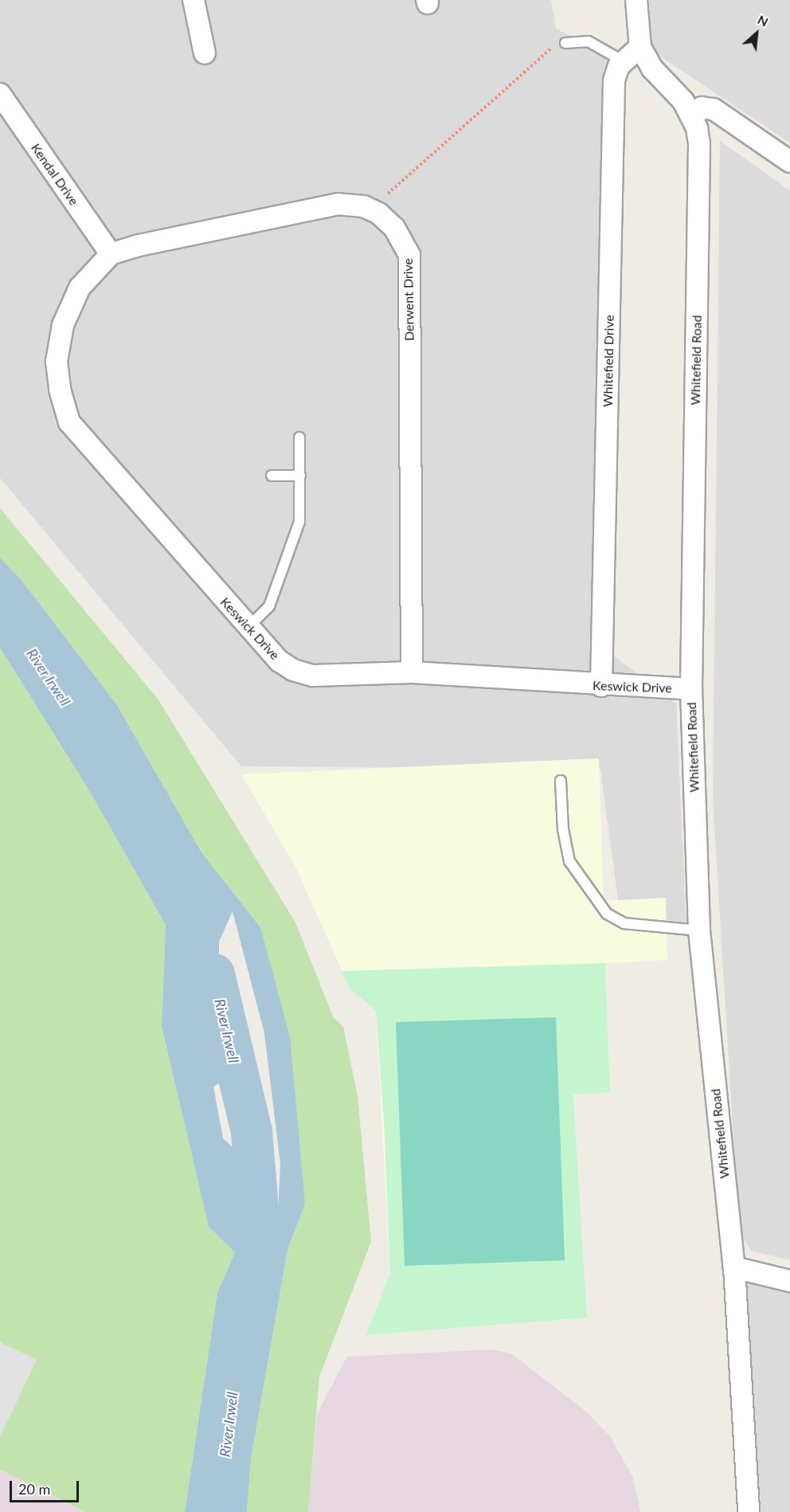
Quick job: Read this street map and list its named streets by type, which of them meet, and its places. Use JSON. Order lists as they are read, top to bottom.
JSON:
{
  "streets": {
    "street": [
      "Kendal Drive",
      "Derwent Drive",
      "Whitefield Road",
      "Whitefield Drive",
      "Keswick Drive"
    ]
  },
  "crossings": [
    ["Kendal Drive", "Derwent Drive"],
    ["Kendal Drive", "Keswick Drive"],
    ["Derwent Drive", "Keswick Drive"],
    ["Whitefield Road", "Whitefield Drive"],
    ["Whitefield Road", "Keswick Drive"],
    ["Whitefield Drive", "Keswick Drive"]
  ],
  "water": ["River Irwell"],
  "scale_bar": "20 m",
  "north": "top right"
}
